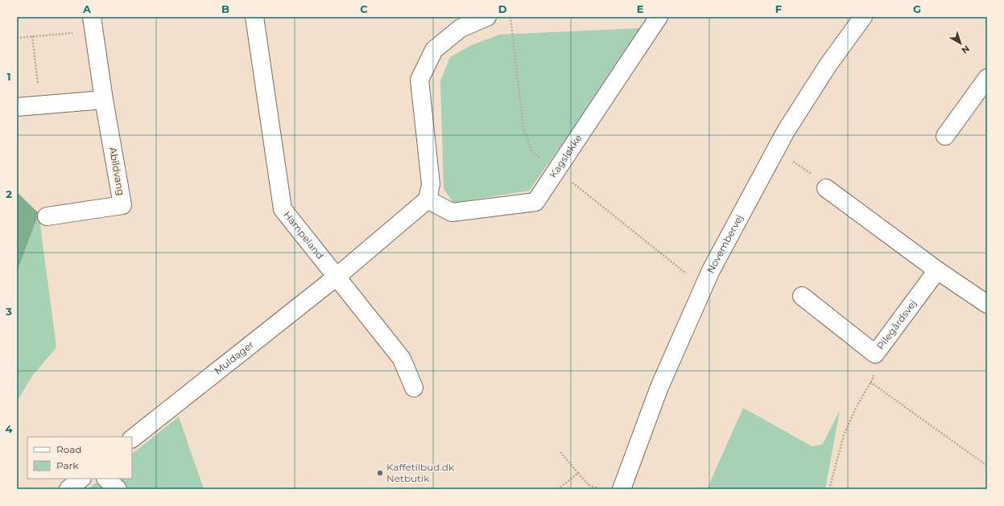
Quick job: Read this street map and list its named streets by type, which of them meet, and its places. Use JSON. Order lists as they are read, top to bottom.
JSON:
{
  "streets": {
    "street": [
      "Kagsløkke",
      "Abildvang",
      "Hampeland",
      "Novembervej",
      "Pilegårdsvej",
      "Muldager"
    ]
  },
  "crossings": [
    ["Hampeland", "Muldager"]
  ],
  "places": ["Kaffetilbud.dk Netbutik"],
  "legend": ["Road", "Park"],
  "north": "bottom right",
  "grid": {
    "columns": [
      "A",
      "B",
      "C",
      "D",
      "E",
      "F",
      "G"
    ],
    "rows": [
      "1",
      "2",
      "3",
      "4"
    ]
  }
}
